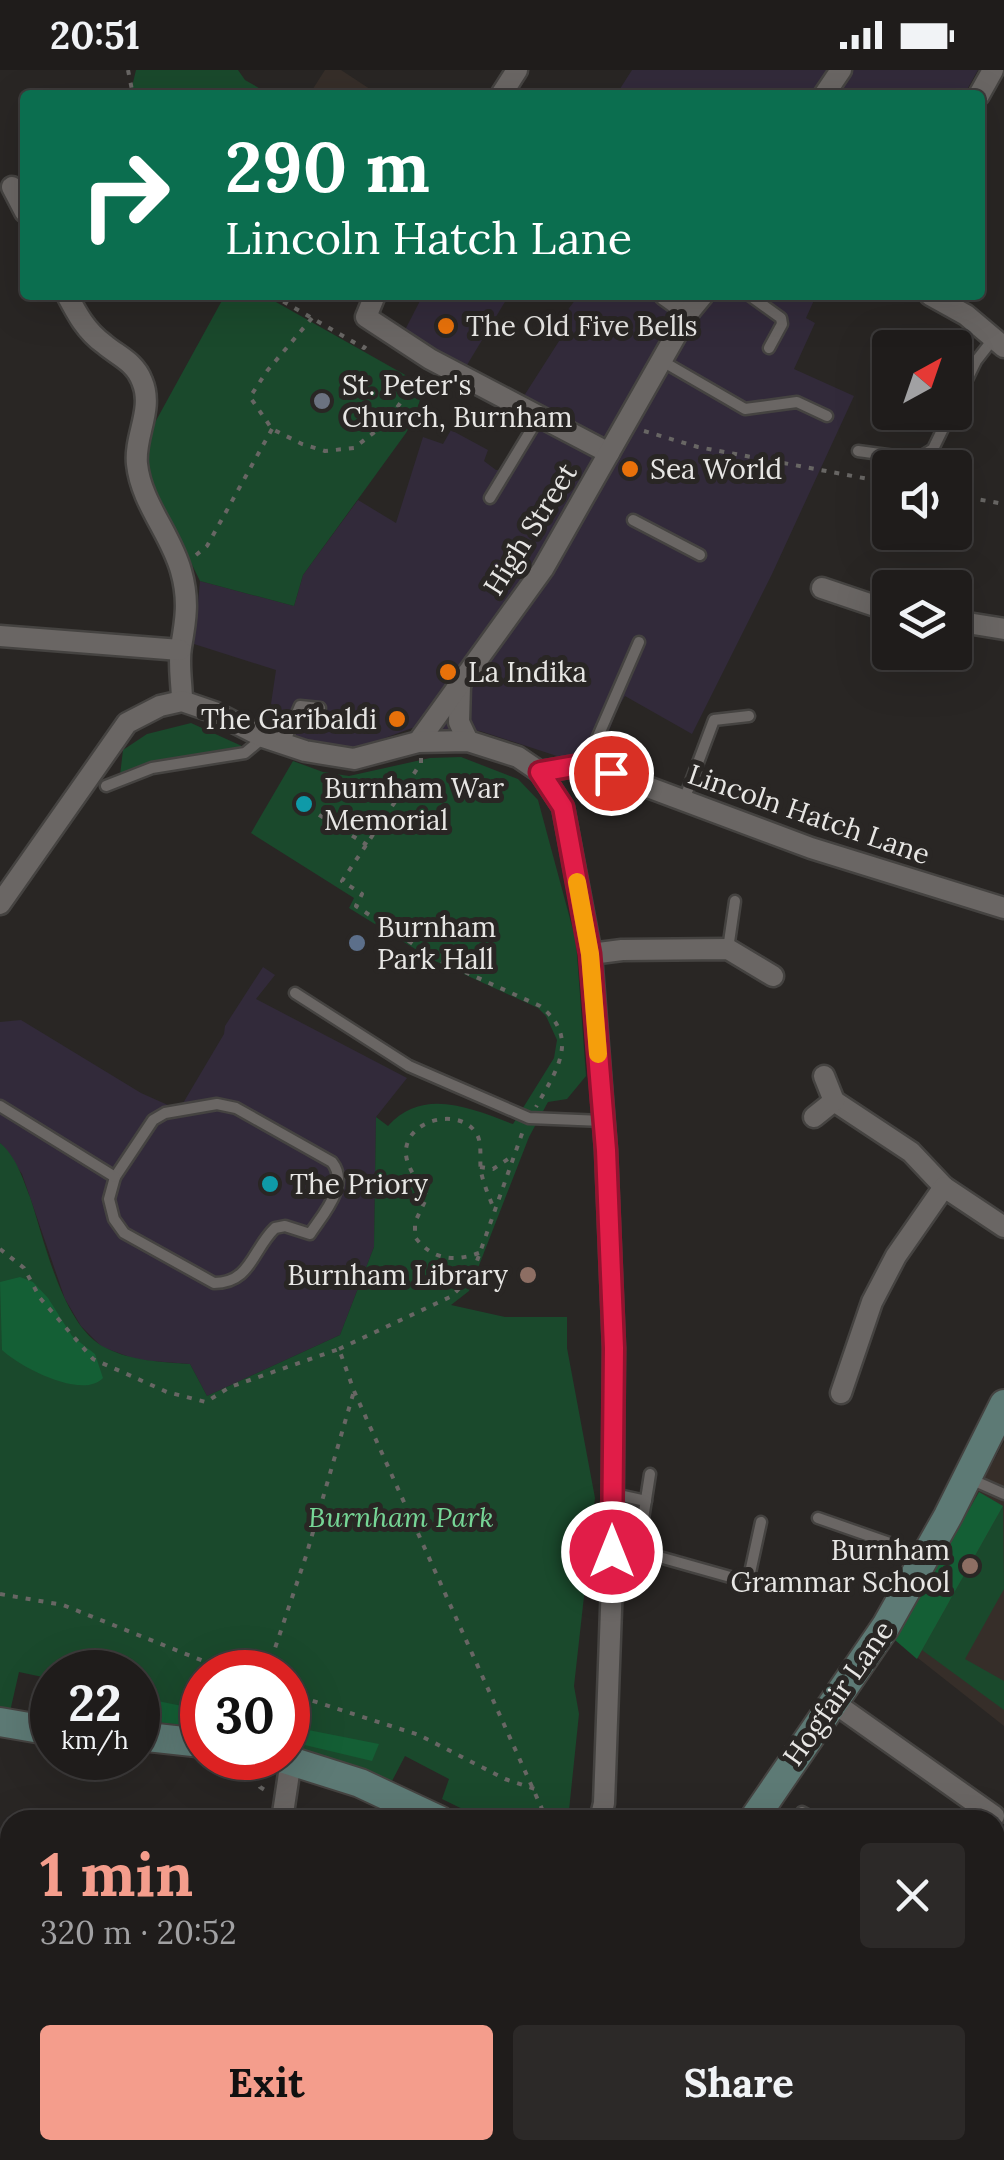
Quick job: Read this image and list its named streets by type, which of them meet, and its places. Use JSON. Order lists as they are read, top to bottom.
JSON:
{
  "streets": {
    "street": ["High Street", "Lincoln Hatch Lane", "Hogfair Lane"]
  },
  "parks": ["Burnham Park"],
  "places": [
    "The Old Five Bells",
    "St. Peter's Church, Burnham",
    "Sea World",
    "La Indika",
    "The Garibaldi",
    "Burnham War Memorial",
    "Burnham Park Hall",
    "The Priory",
    "Burnham Library",
    "Burnham Grammar School"
  ],
  "north": "top right",
  "page": {
    "status": "20:51",
    "turn": ["290 m", "Lincoln Hatch Lane"],
    "speed": "22 km/h",
    "limit": "30",
    "heading": ["1 min", "320 m · 20:52"],
    "buttons": ["Exit", "Share"]
  }
}
